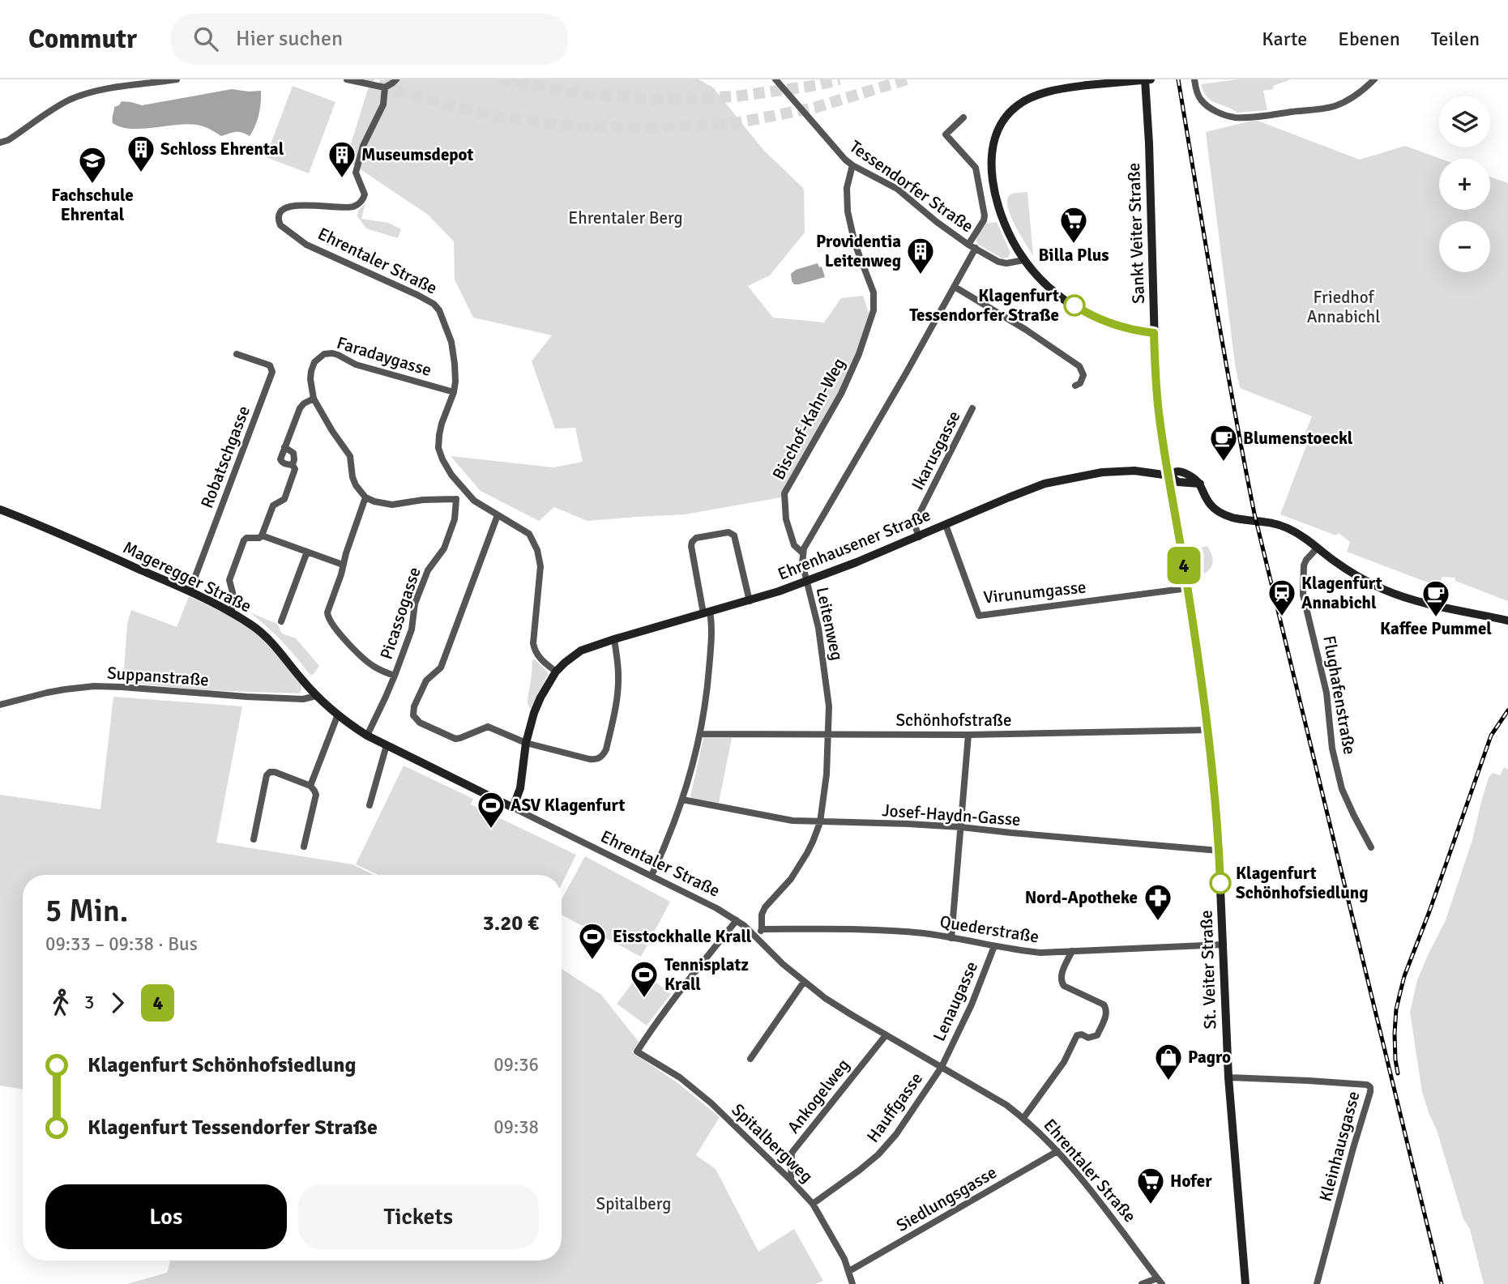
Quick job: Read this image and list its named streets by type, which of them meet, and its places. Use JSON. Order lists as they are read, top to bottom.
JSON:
{
  "streets": {
    "street": [
      "Tessendorfer Straße",
      "Sankt Veiter Straße",
      "Ehrentaler Straße",
      "Faradaygasse",
      "Bischof-Kahn-Weg",
      "Ikarusgasse",
      "Robatschgasse",
      "Ehrenhausener Straße",
      "Mageregger Straße",
      "Virunumgasse",
      "Picassogasse",
      "Leitenweg",
      "Suppanstraße",
      "Flughafenstraße",
      "Schönhofstraße",
      "Josef-Haydn-Gasse",
      "Quederstraße",
      "St. Veiter Straße",
      "Lenaugasse",
      "Ankogelweg",
      "Hauffgasse",
      "Spitalbergweg",
      "Kleinhausgasse",
      "Siedlungsgasse"
    ]
  },
  "crossings": [
    ["Tessendorfer Straße", "Bischof-Kahn-Weg"],
    ["Sankt Veiter Straße", "Ehrenhausener Straße"],
    ["Sankt Veiter Straße", "Virunumgasse"],
    ["Sankt Veiter Straße", "St. Veiter Straße"],
    ["Ehrentaler Straße", "Faradaygasse"],
    ["Ehrentaler Straße", "Ehrenhausener Straße"],
    ["Ehrentaler Straße", "Mageregger Straße"],
    ["Ehrentaler Straße", "Lenaugasse"],
    ["Ehrentaler Straße", "Ankogelweg"],
    ["Ehrentaler Straße", "Hauffgasse"],
    ["Ehrentaler Straße", "Spitalbergweg"],
    ["Ehrentaler Straße", "Siedlungsgasse"],
    ["Bischof-Kahn-Weg", "Leitenweg"],
    ["Ikarusgasse", "Ehrenhausener Straße"],
    ["Robatschgasse", "Mageregger Straße"],
    ["Ehrenhausener Straße", "Virunumgasse"],
    ["Ehrenhausener Straße", "Leitenweg"],
    ["Mageregger Straße", "Picassogasse"],
    ["Mageregger Straße", "Suppanstraße"],
    ["Virunumgasse", "St. Veiter Straße"],
    ["Leitenweg", "Schönhofstraße"],
    ["Leitenweg", "Josef-Haydn-Gasse"],
    ["Leitenweg", "Quederstraße"],
    ["Schönhofstraße", "St. Veiter Straße"],
    ["Josef-Haydn-Gasse", "St. Veiter Straße"],
    ["Quederstraße", "St. Veiter Straße"],
    ["Quederstraße", "Lenaugasse"],
    ["St. Veiter Straße", "Kleinhausgasse"],
    ["Lenaugasse", "Hauffgasse"],
    ["Ankogelweg", "Spitalbergweg"],
    ["Hauffgasse", "Spitalbergweg"],
    ["Spitalbergweg", "Siedlungsgasse"]
  ],
  "parks": ["Ehrentaler Berg", "Friedhof Annabichl", "Spitalberg"],
  "places": {
    "building": ["Schloss Ehrental", "Museumsdepot", "Providentia Leitenweg"],
    "school or university": ["Fachschule Ehrental"],
    "supermarket": ["Billa Plus", "Hofer"],
    "other": ["Klagenfurt Tessendorfer Straße", "Klagenfurt Schönhofsiedlung"],
    "cafe": ["Blumenstoeckl", "Kaffee Pummel"],
    "station": ["Klagenfurt Annabichl"],
    "sports": ["ASV Klagenfurt", "Eisstockhalle Krall", "Tennisplatz Krall"],
    "pharmacy": ["Nord-Apotheke"],
    "shop": ["Pagro"]
  },
  "lines": ["bus line 4"],
  "page": {
    "header": "Commutr",
    "search": "Hier suchen",
    "nav": ["Karte", "Ebenen", "Teilen"],
    "on_map": "4",
    "map_buttons": ["+", "−"],
    "heading": ["5 Min.", "09:33 – 09:38 · Bus", "3.20 €"],
    "legs": ["3", "4"],
    "list": [
      {
        "name": "Klagenfurt Schönhofsiedlung",
        "value": "09:36"
      },
      {
        "name": "Klagenfurt Tessendorfer Straße",
        "value": "09:38"
      }
    ],
    "buttons": ["Los", "Tickets"]
  }
}
